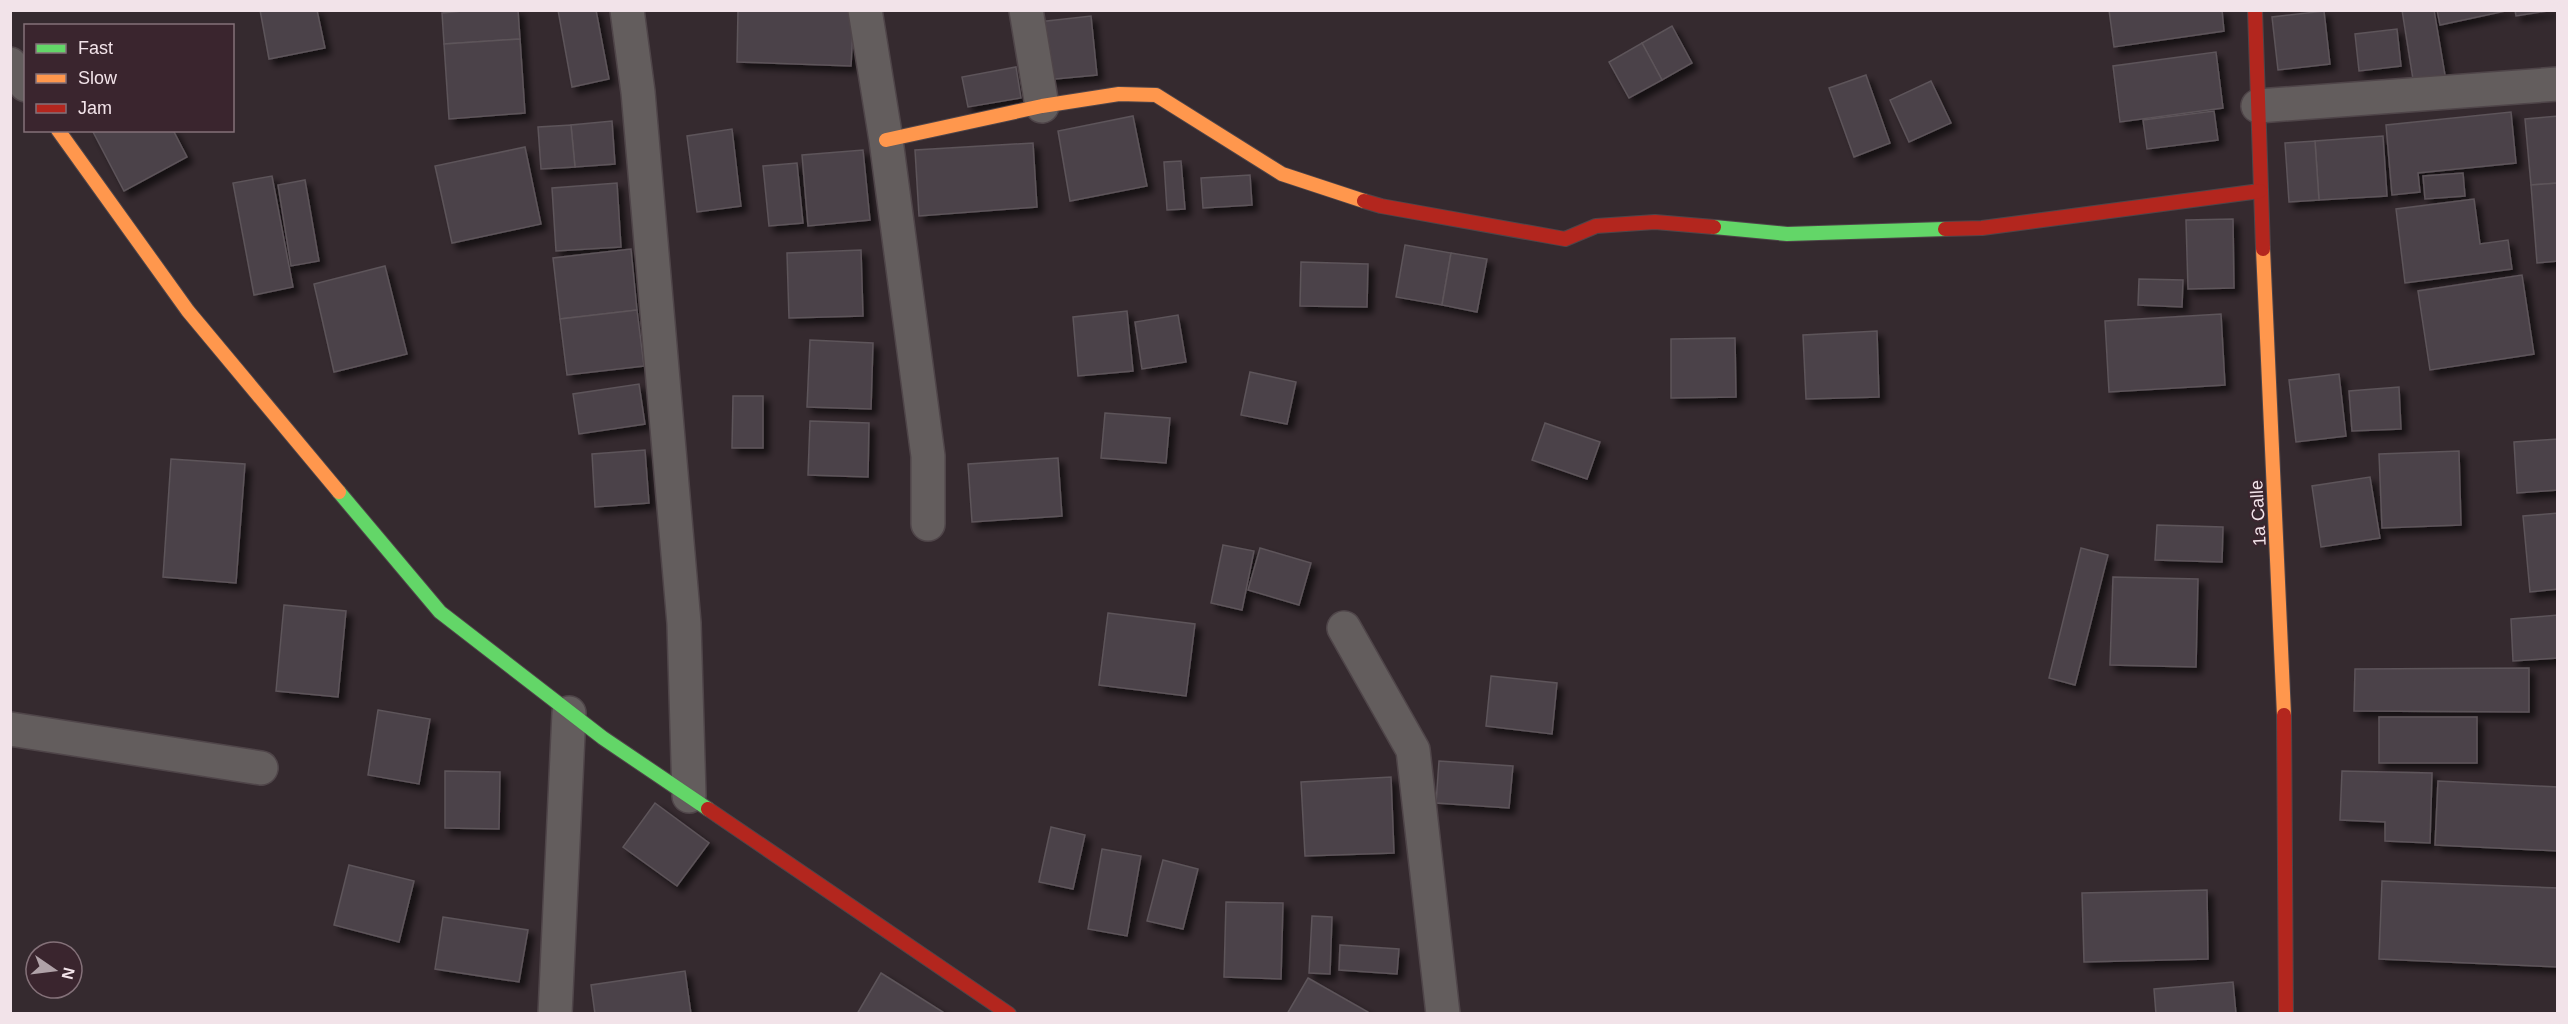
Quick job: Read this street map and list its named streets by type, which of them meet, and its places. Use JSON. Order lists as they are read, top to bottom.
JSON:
{
  "streets": {
    "street": ["1a Calle"]
  },
  "legend": ["Fast", "Slow", "Jam"],
  "north": "right"
}
